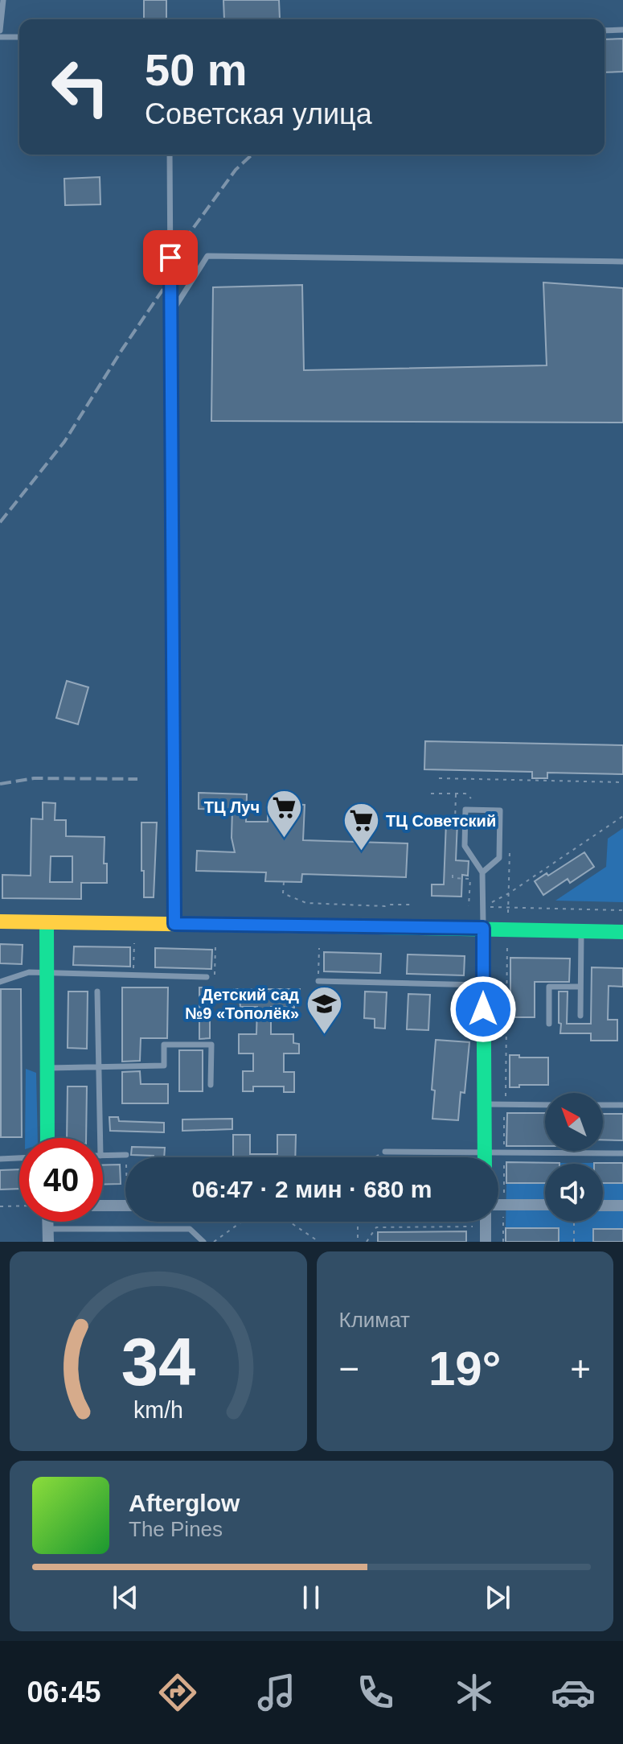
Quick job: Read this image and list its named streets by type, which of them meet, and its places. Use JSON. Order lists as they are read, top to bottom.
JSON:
{
  "places": {
    "supermarket": ["ТЦ Луч", "ТЦ Советский"],
    "school or university": ["Детский сад №9 «Тополёк»"]
  },
  "north": "top left",
  "page": {
    "turn": ["50 m", "Советская улица"],
    "limit": "40",
    "trip": "06:47 · 2 мин · 680 m",
    "tile": "Климат",
    "heat": ["−", "19°", "+"],
    "song": ["Afterglow", "The Pines"],
    "tabs": "06:45",
    "gauge": ["34", "km/h"]
  }
}
